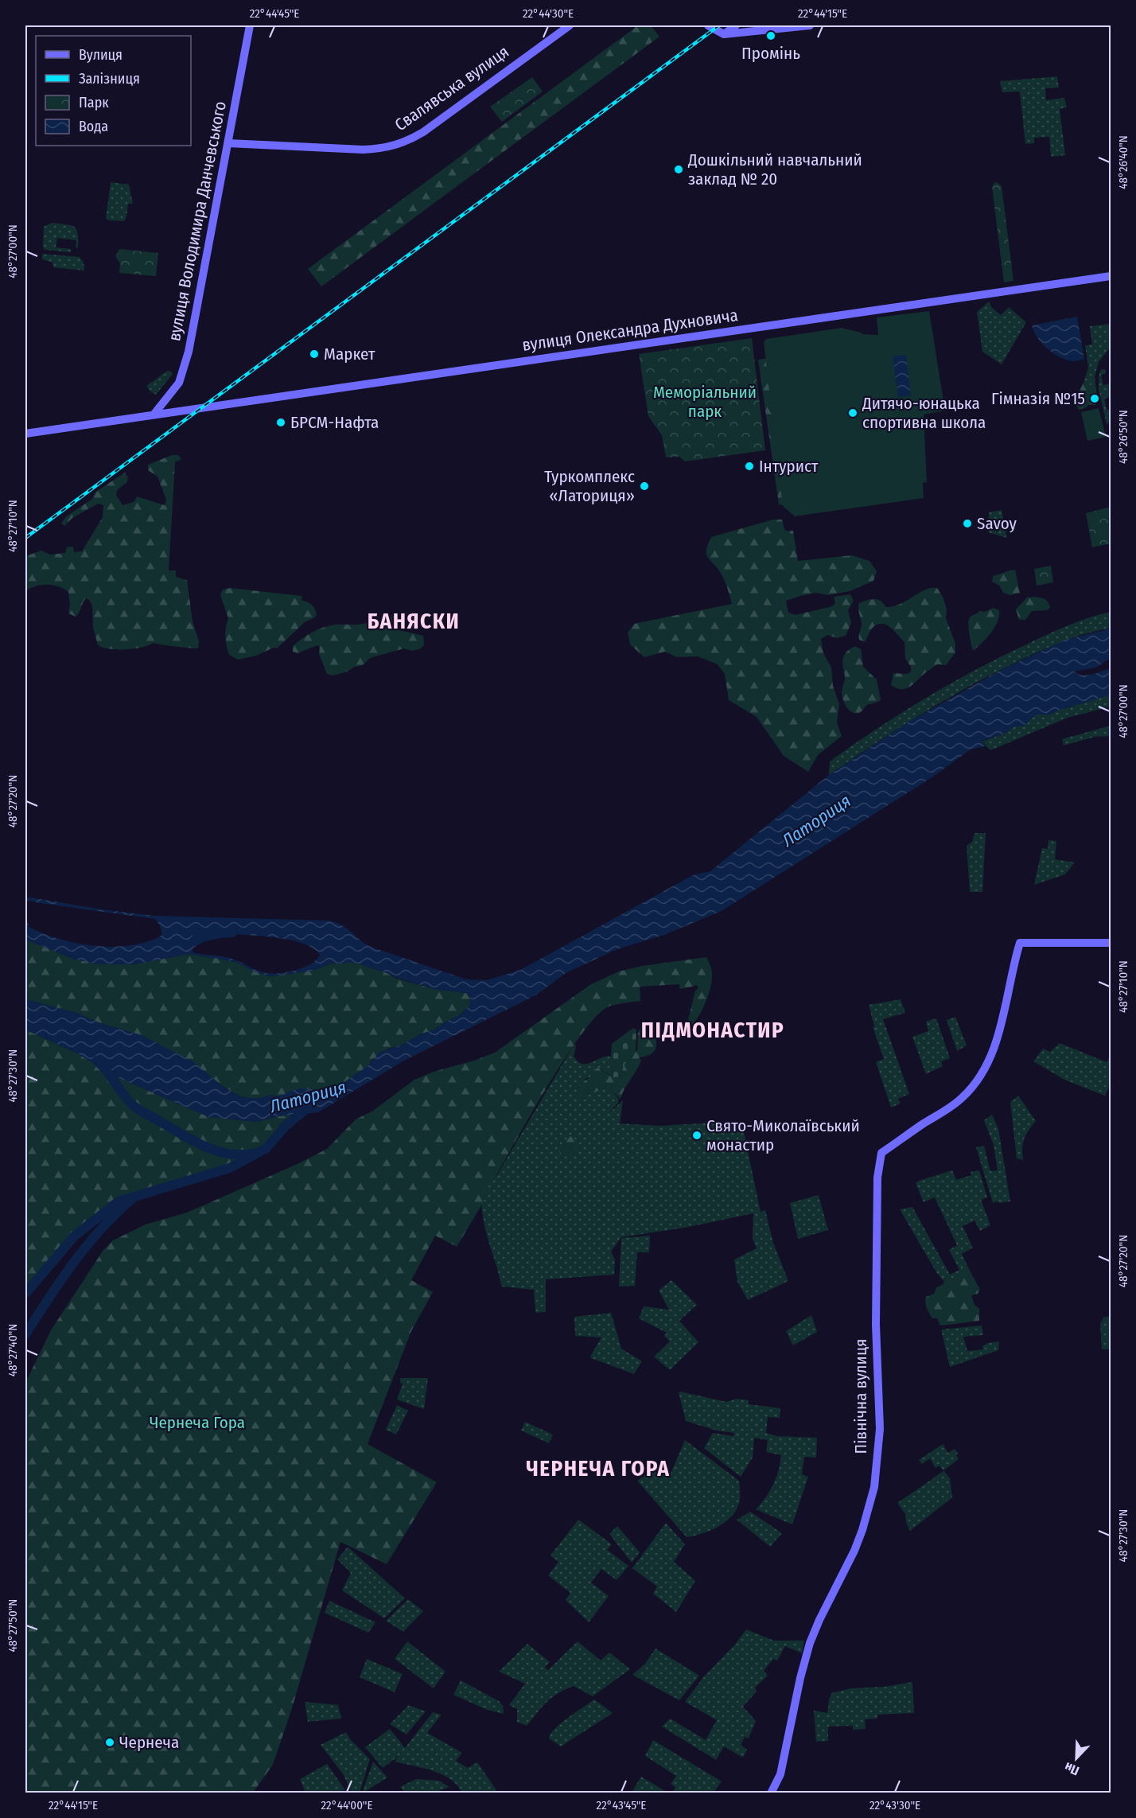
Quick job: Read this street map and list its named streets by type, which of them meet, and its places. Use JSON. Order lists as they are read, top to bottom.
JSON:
{
  "streets": {
    "street": [
      "Свалявська вулиця",
      "вулиця Володимира Данчевського",
      "вулиця Олександра Духновича",
      "Північна вулиця"
    ]
  },
  "crossings": [
    ["Свалявська вулиця", "вулиця Володимира Данчевського"],
    ["вулиця Володимира Данчевського", "вулиця Олександра Духновича"]
  ],
  "districts": ["БАНЯСКИ", "ПІДМОНАСТИР", "ЧЕРНЕЧА ГОРА"],
  "water": ["Латориця"],
  "parks": ["Меморіальний парк", "Чернеча Гора"],
  "places": [
    "Промінь",
    "Дошкільний навчальний заклад № 20",
    "Маркет",
    "Гімназія №15",
    "Дитячо-юнацька спортивна школа",
    "БРСМ-Нафта",
    "Інтурист",
    "Туркомплекс «Латориця»",
    "Savoy",
    "Свято-Миколаївський монастир",
    "Чернеча"
  ],
  "legend": [
    "Вулиця",
    "Залізниця",
    "Парк",
    "Вода"
  ],
  "north": "bottom left",
  "coordinates": [
    "22°44'45\"E",
    "22°44'30\"E",
    "22°44'15\"E",
    "48°26'40\"N",
    "48°27'00\"N",
    "48°26'50\"N",
    "48°27'10\"N",
    "48°27'20\"N",
    "48°27'30\"N",
    "48°27'40\"N",
    "48°27'50\"N",
    "22°44'00\"E",
    "22°43'45\"E",
    "22°43'30\"E"
  ]
}
